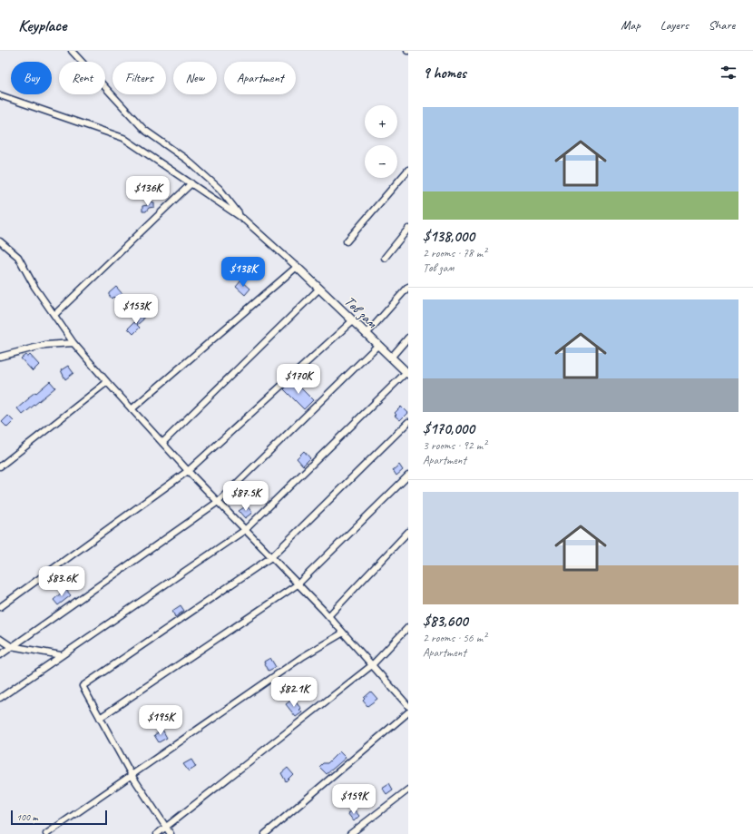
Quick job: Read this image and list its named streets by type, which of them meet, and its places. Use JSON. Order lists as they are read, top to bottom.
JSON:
{
  "streets": {
    "street": ["Төв зам"]
  },
  "scale_bar": "100 m",
  "page": {
    "header": "Keyplace",
    "nav": ["Map", "Layers", "Share"],
    "heading": "9 homes",
    "chip": [
      "Buy",
      "Rent",
      "Filters",
      "New",
      "Apartment"
    ],
    "list": [
      {
        "name": "$138,000",
        "note": "2 rooms · 78 m² · Төв зам"
      },
      {
        "name": "$170,000",
        "note": "3 rooms · 92 m² · Apartment"
      },
      {
        "name": "$83,600",
        "note": "2 rooms · 56 m² · Apartment"
      }
    ],
    "map_buttons": ["+", "−"],
    "price": [
      "$136K",
      "$138K",
      "$153K",
      "$170K",
      "$87.5K",
      "$83.6K",
      "$82.1K",
      "$195K",
      "$159K"
    ],
    "scale": "100 m"
  }
}
